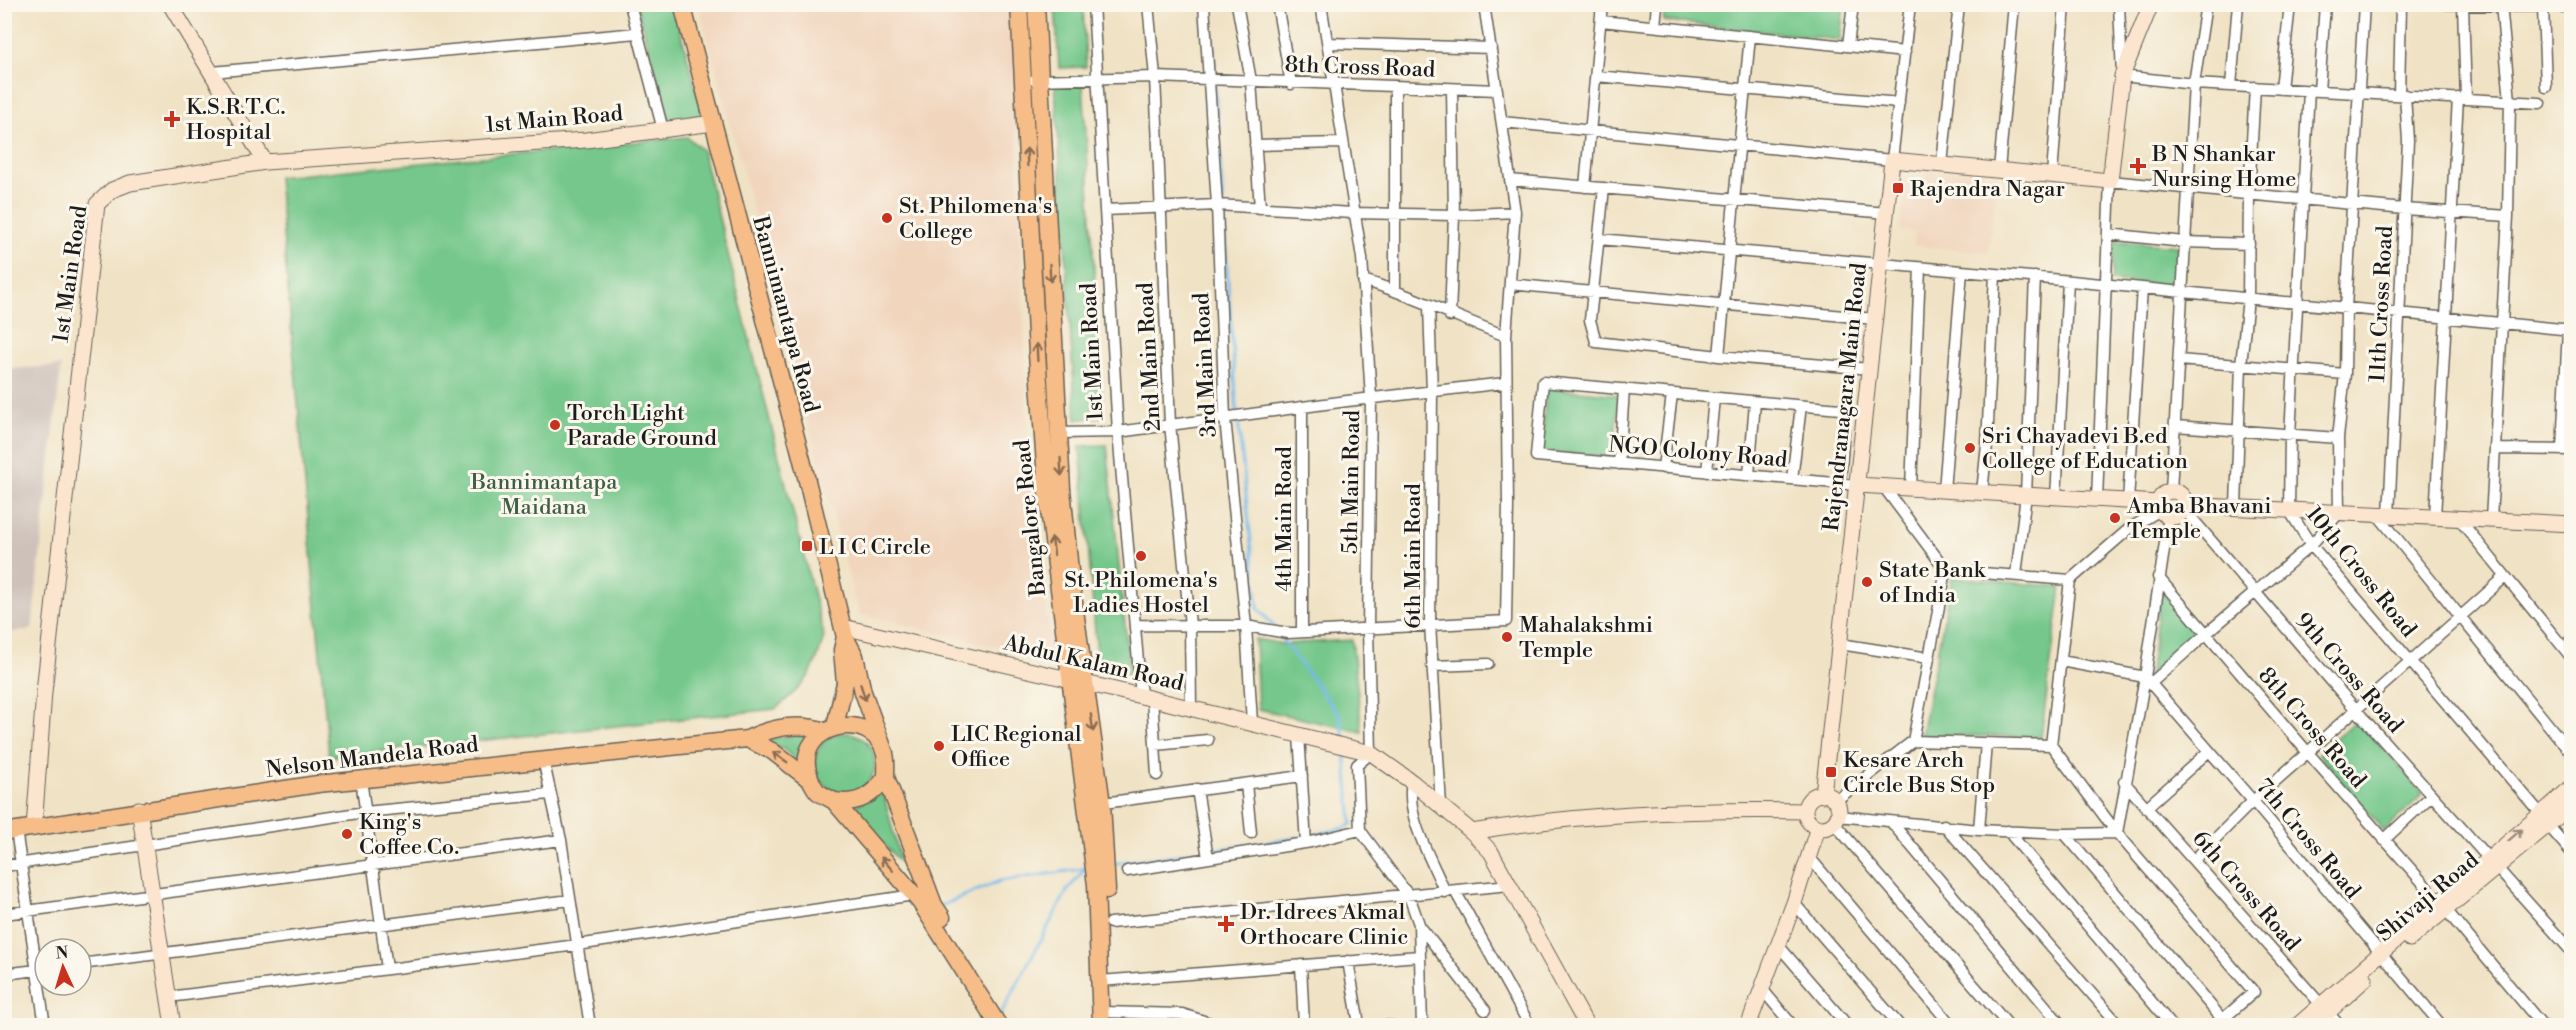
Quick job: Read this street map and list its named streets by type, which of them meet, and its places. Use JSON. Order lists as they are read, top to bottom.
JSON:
{
  "streets": {
    "main road": ["Bannimantapa Road", "Bangalore Road", "Nelson Mandela Road"],
    "street": [
      "8th Cross Road",
      "1st Main Road",
      "11th Cross Road",
      "2nd Main Road",
      "3rd Main Road",
      "Rajendranagara Main Road",
      "NGO Colony Road",
      "5th Main Road",
      "4th Main Road",
      "6th Main Road",
      "10th Cross Road",
      "Abdul Kalam Road",
      "9th Cross Road",
      "7th Cross Road",
      "6th Cross Road",
      "Shivaji Road"
    ]
  },
  "crossings": [
    ["8th Cross Road", "3rd Main Road"],
    ["8th Cross Road", "Shivaji Road"],
    ["1st Main Road", "Bannimantapa Road"],
    ["1st Main Road", "Abdul Kalam Road"],
    ["1st Main Road", "Nelson Mandela Road"],
    ["Bannimantapa Road", "Abdul Kalam Road"],
    ["2nd Main Road", "Abdul Kalam Road"],
    ["3rd Main Road", "Abdul Kalam Road"],
    ["Rajendranagara Main Road", "NGO Colony Road"],
    ["5th Main Road", "Abdul Kalam Road"],
    ["Bangalore Road", "Abdul Kalam Road"],
    ["10th Cross Road", "Shivaji Road"],
    ["9th Cross Road", "Shivaji Road"],
    ["7th Cross Road", "Shivaji Road"],
    ["6th Cross Road", "Shivaji Road"]
  ],
  "parks": ["Bannimantapa Maidana"],
  "places": {
    "health": ["K.S.R.T.C. Hospital", "B N Shankar Nursing Home", "Dr. Idrees Akmal Orthocare Clinic"],
    "transit": ["Rajendra Nagar", "L I C Circle", "Kesare Arch Circle Bus Stop"],
    "other": [
      "St. Philomena's College",
      "Torch Light Parade Ground",
      "Sri Chayadevi B.ed College of Education",
      "Amba Bhavani Temple",
      "St. Philomena's Ladies Hostel",
      "State Bank of India",
      "Mahalakshmi Temple",
      "LIC Regional Office",
      "King's Coffee Co."
    ]
  },
  "north": "top"
}
